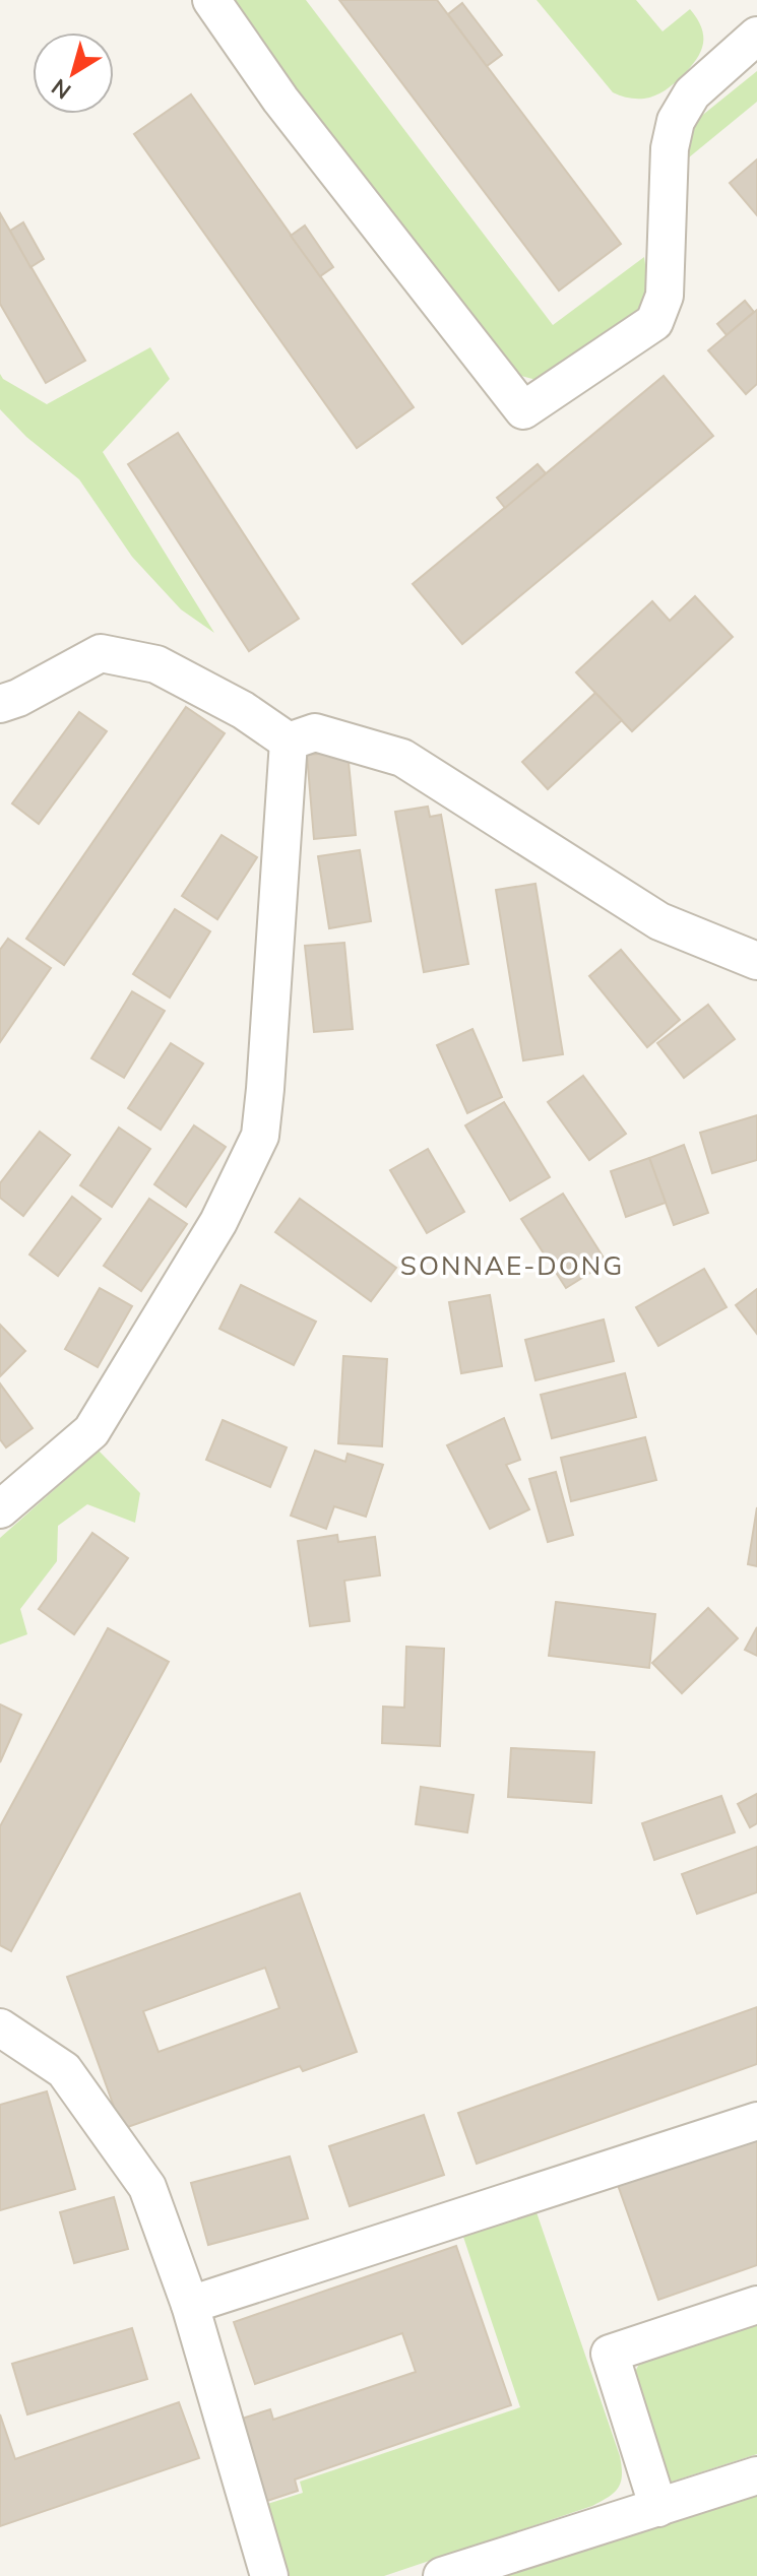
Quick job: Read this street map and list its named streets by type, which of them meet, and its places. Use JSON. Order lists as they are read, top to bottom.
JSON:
{
  "districts": ["SONNAE-DONG"],
  "north": "bottom left"
}
